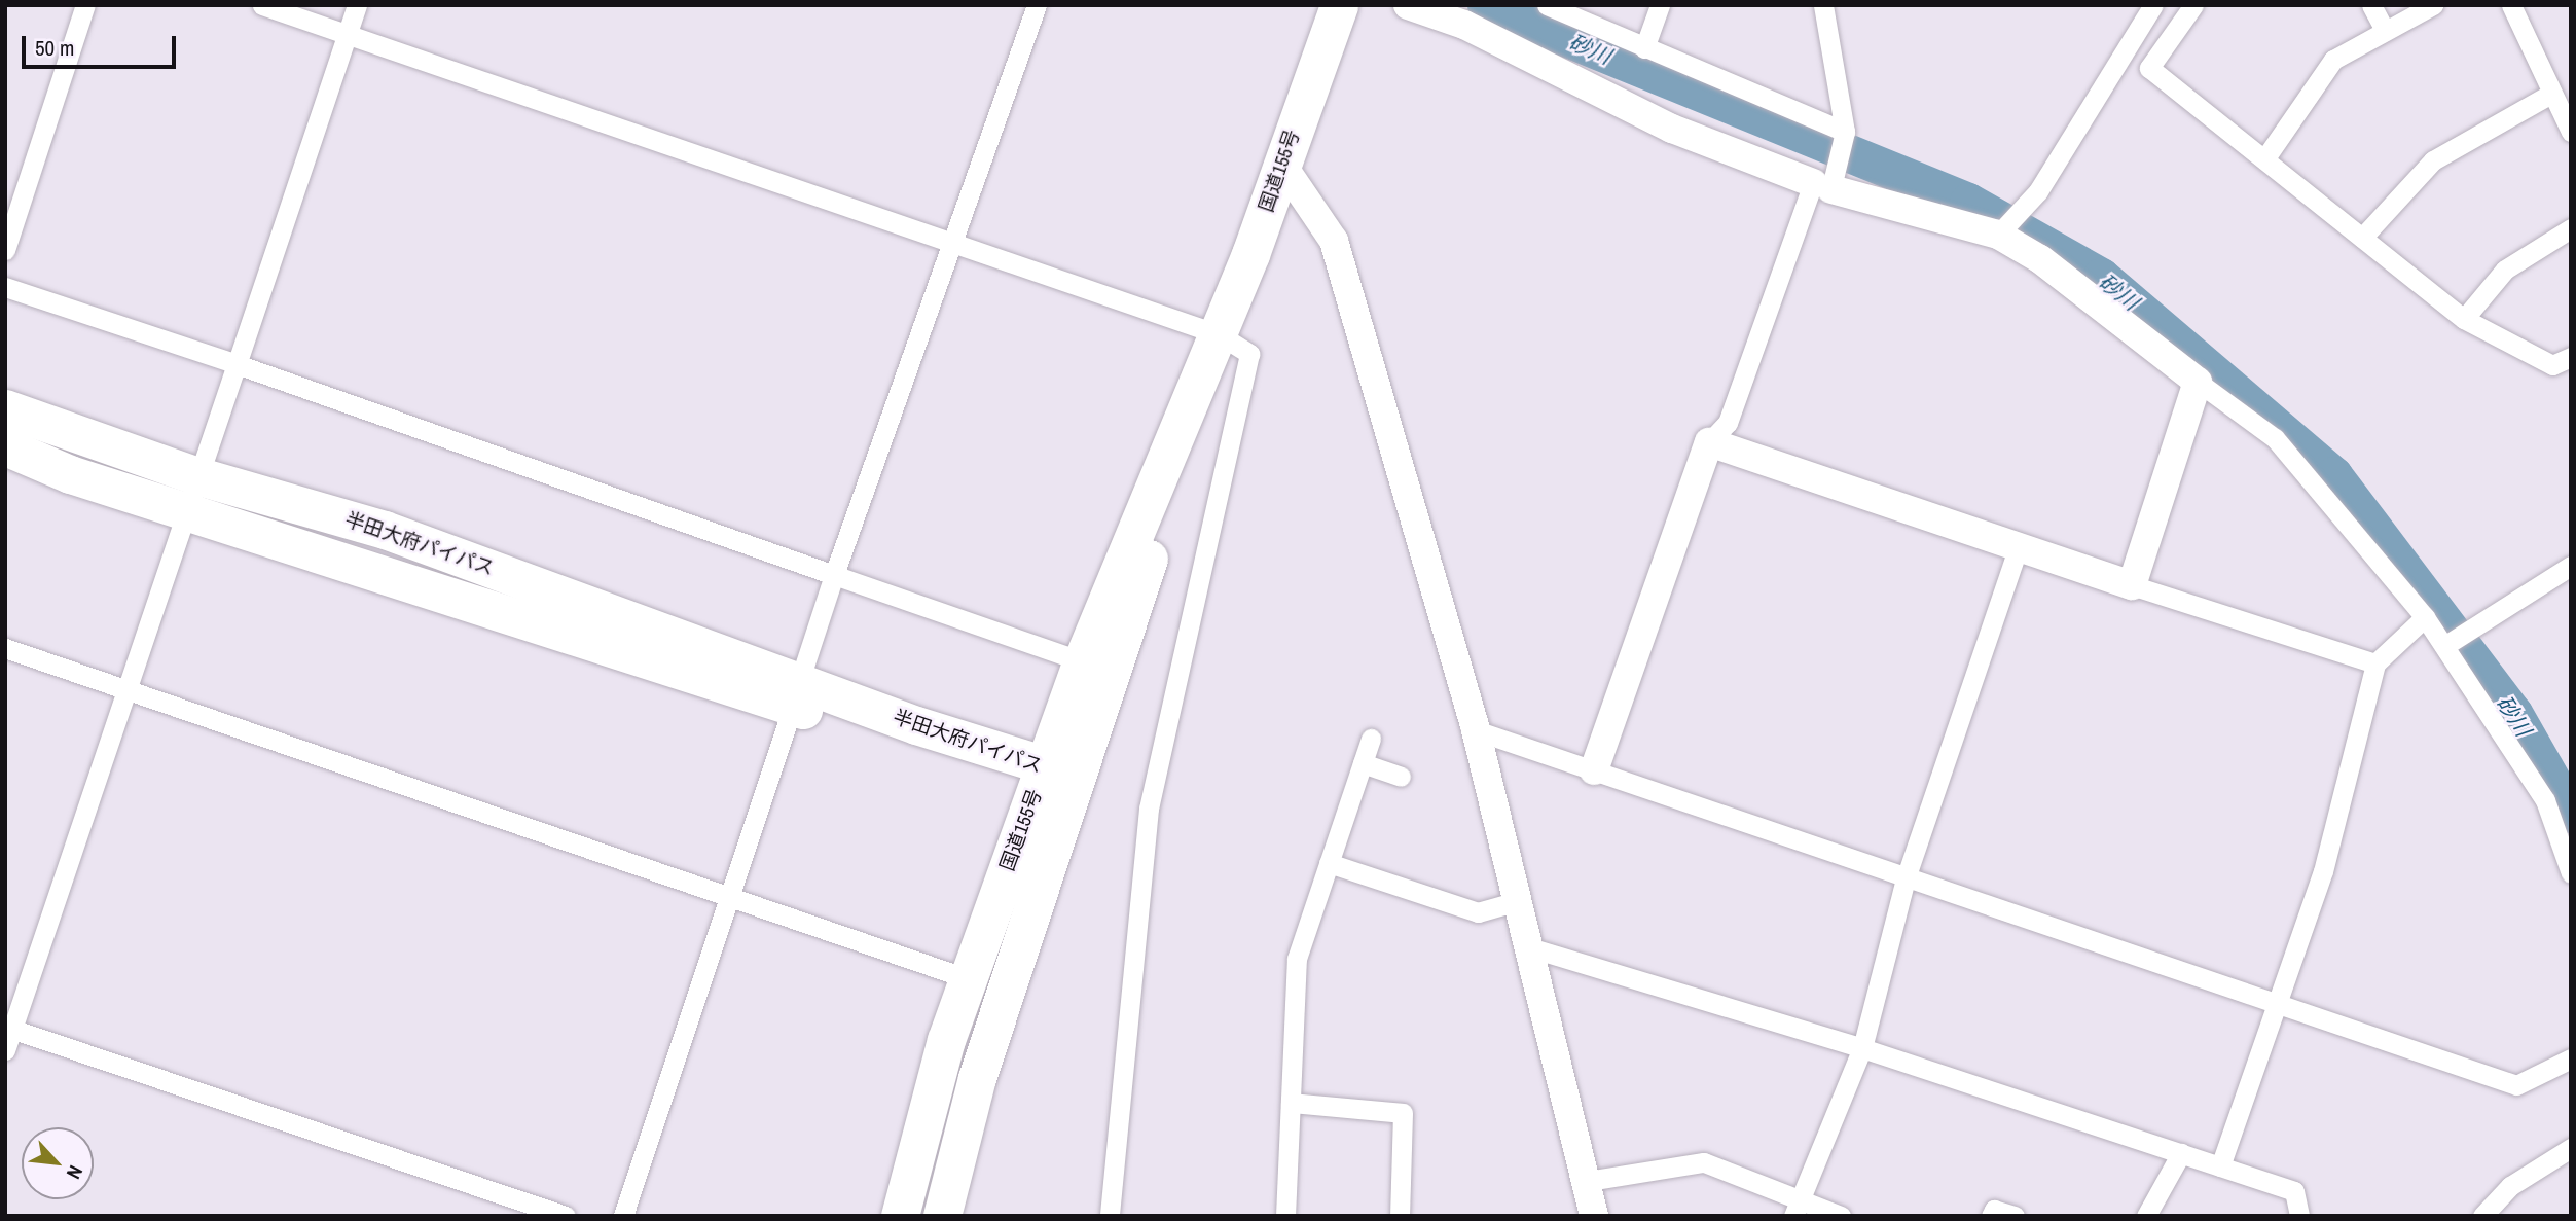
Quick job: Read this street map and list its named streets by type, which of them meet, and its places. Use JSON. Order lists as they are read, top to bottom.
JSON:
{
  "streets": {
    "highway": ["国道155号", "半田大府パイパス"]
  },
  "crossings": [
    ["国道155号", "半田大府パイパス"]
  ],
  "water": ["砂川"],
  "scale_bar": "50 m",
  "north": "bottom right"
}
